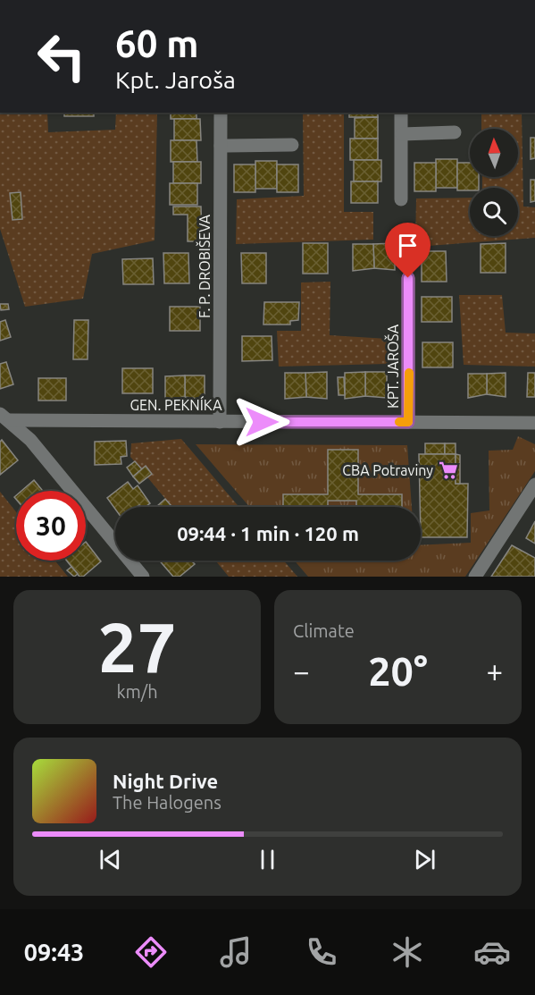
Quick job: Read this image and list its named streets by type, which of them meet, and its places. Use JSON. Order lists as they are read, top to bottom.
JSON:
{
  "streets": {
    "street": ["F. P. DROBIŠEVA", "KPT. JAROŠA", "GEN. PEKNÍKA"]
  },
  "crossings": [
    ["F. P. DROBIŠEVA", "GEN. PEKNÍKA"],
    ["KPT. JAROŠA", "GEN. PEKNÍKA"]
  ],
  "places": {
    "supermarket": ["CBA Potraviny"]
  },
  "north": "top",
  "page": {
    "turn": ["60 m", "Kpt. Jaroša"],
    "limit": "30",
    "trip": "09:44 · 1 min · 120 m",
    "tile": [
      ["27", "km/h"],
      "Climate"
    ],
    "heat": ["−", "20°", "+"],
    "song": ["Night Drive", "The Halogens"],
    "tabs": "09:43"
  }
}
